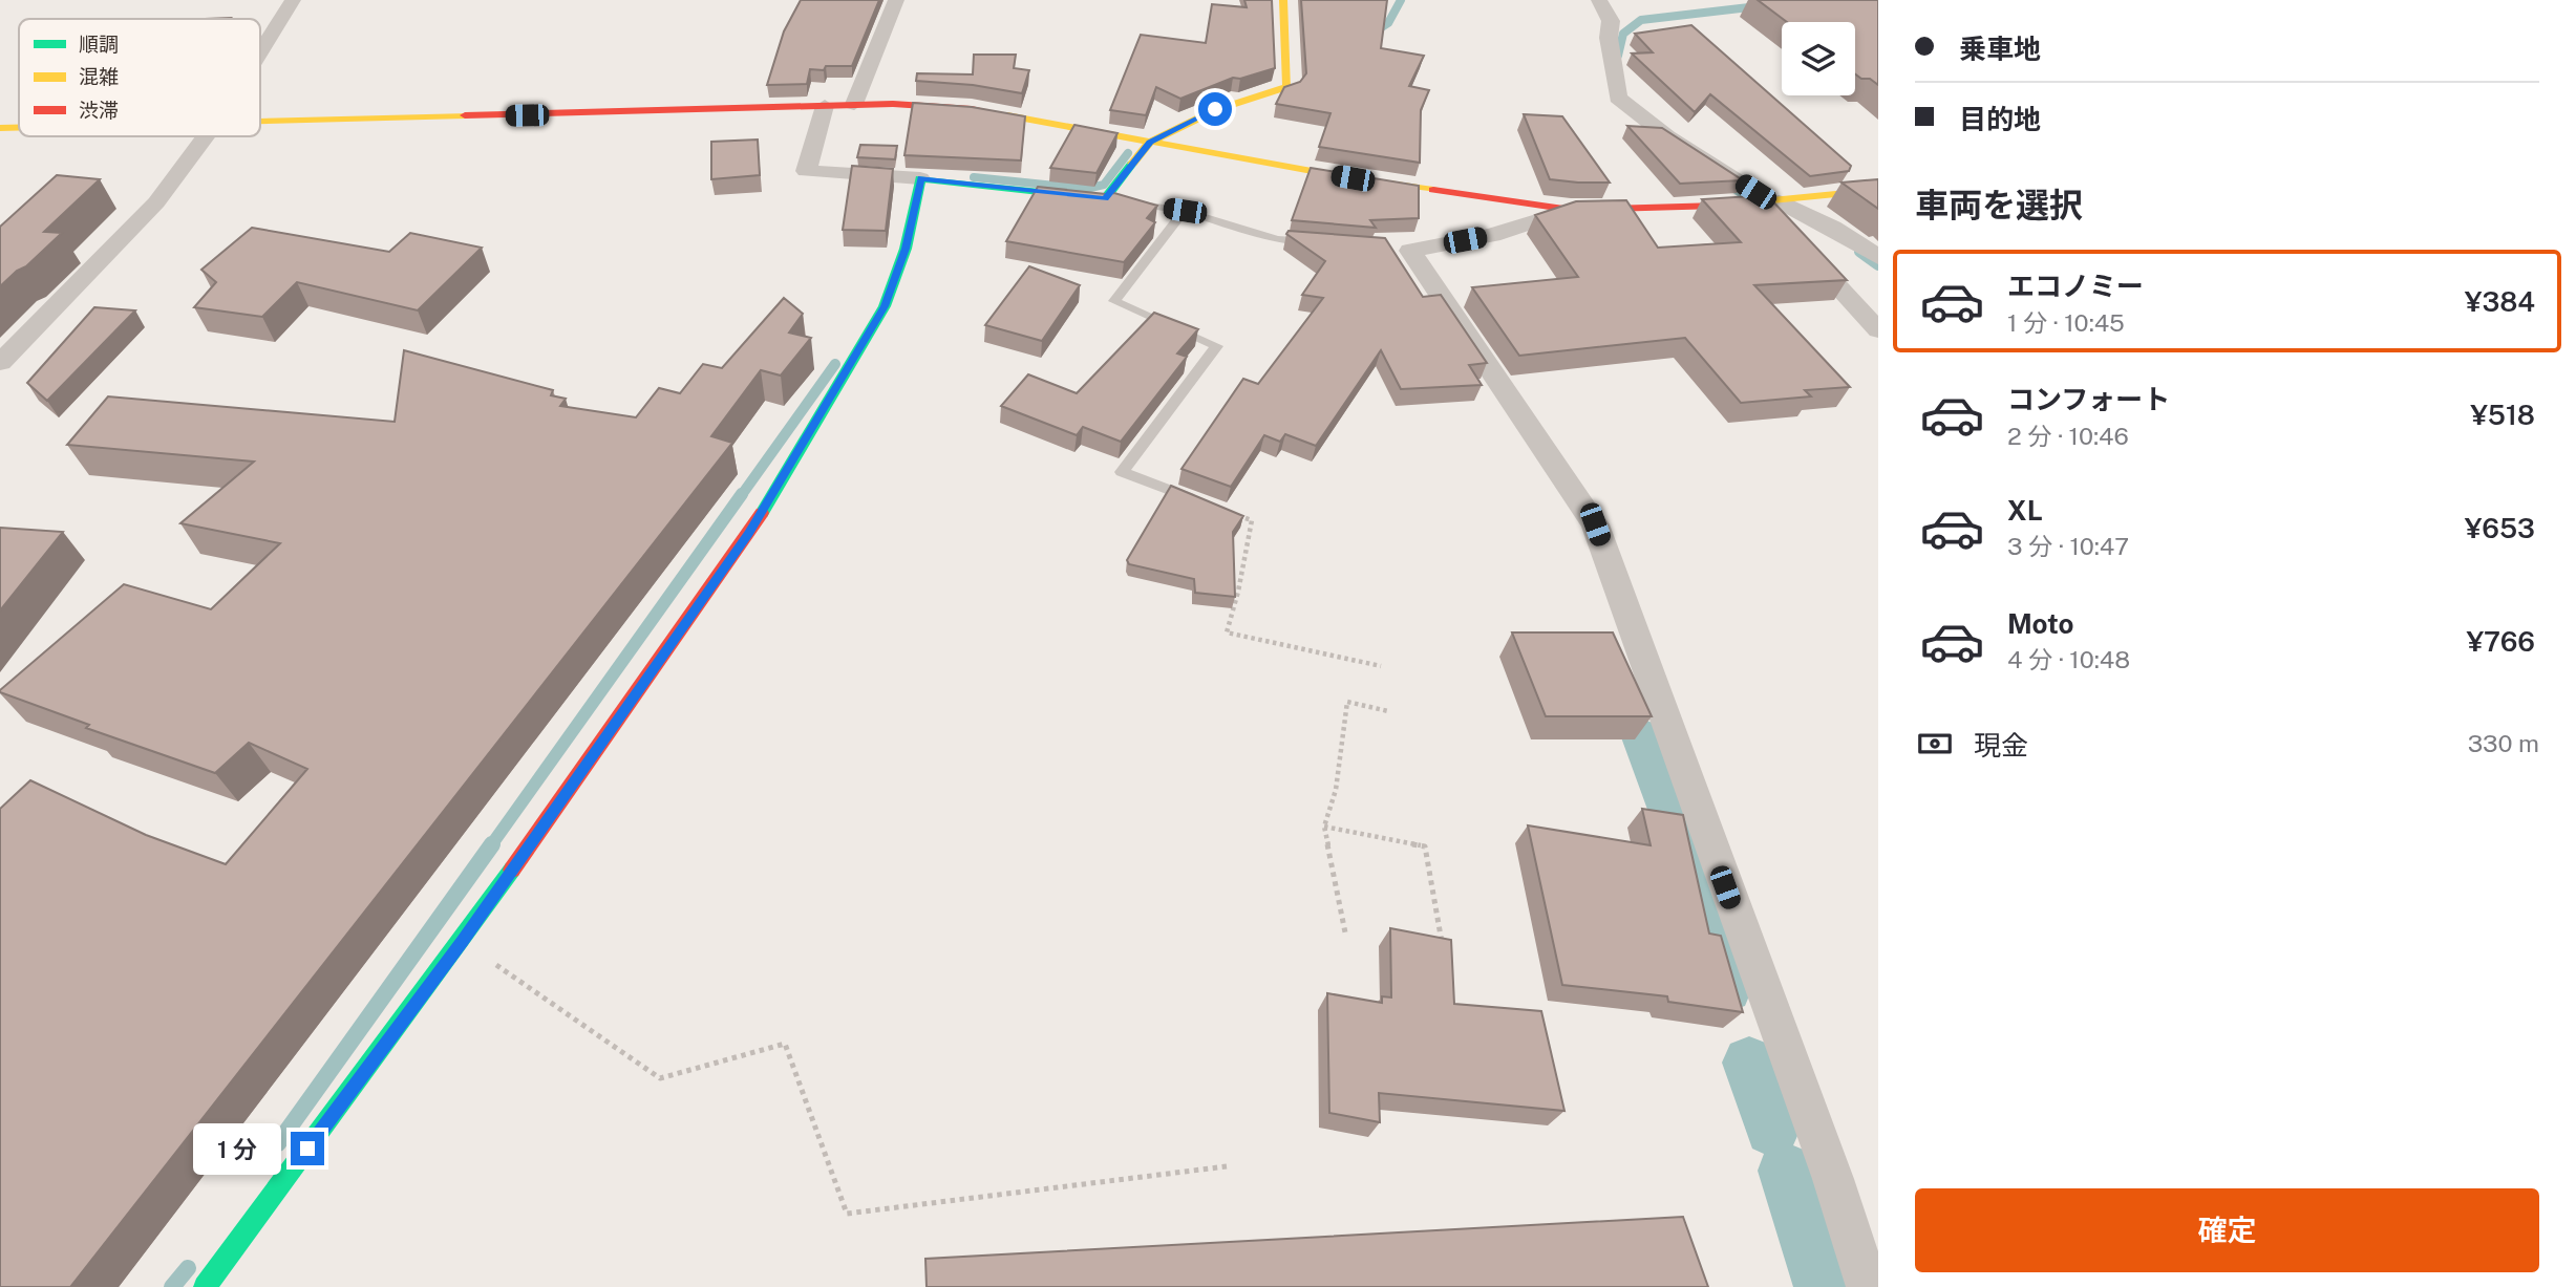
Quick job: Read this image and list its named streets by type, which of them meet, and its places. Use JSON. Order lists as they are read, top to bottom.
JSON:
{
  "legend": ["順調", "混雑", "渋滞"],
  "page": {
    "banner": ["乗車地", "目的地"],
    "heading": "車両を選択",
    "list": [
      {
        "name": "エコノミー",
        "note": "1 分 · 10:45",
        "value": "¥384"
      },
      {
        "name": "コンフォート",
        "note": "2 分 · 10:46",
        "value": "¥518"
      },
      {
        "name": "XL",
        "note": "3 分 · 10:47",
        "value": "¥653"
      },
      {
        "name": "Moto",
        "note": "4 分 · 10:48",
        "value": "¥766"
      }
    ],
    "pay": ["現金", "330 m"],
    "bubble": "1 分",
    "buttons": "確定"
  }
}
